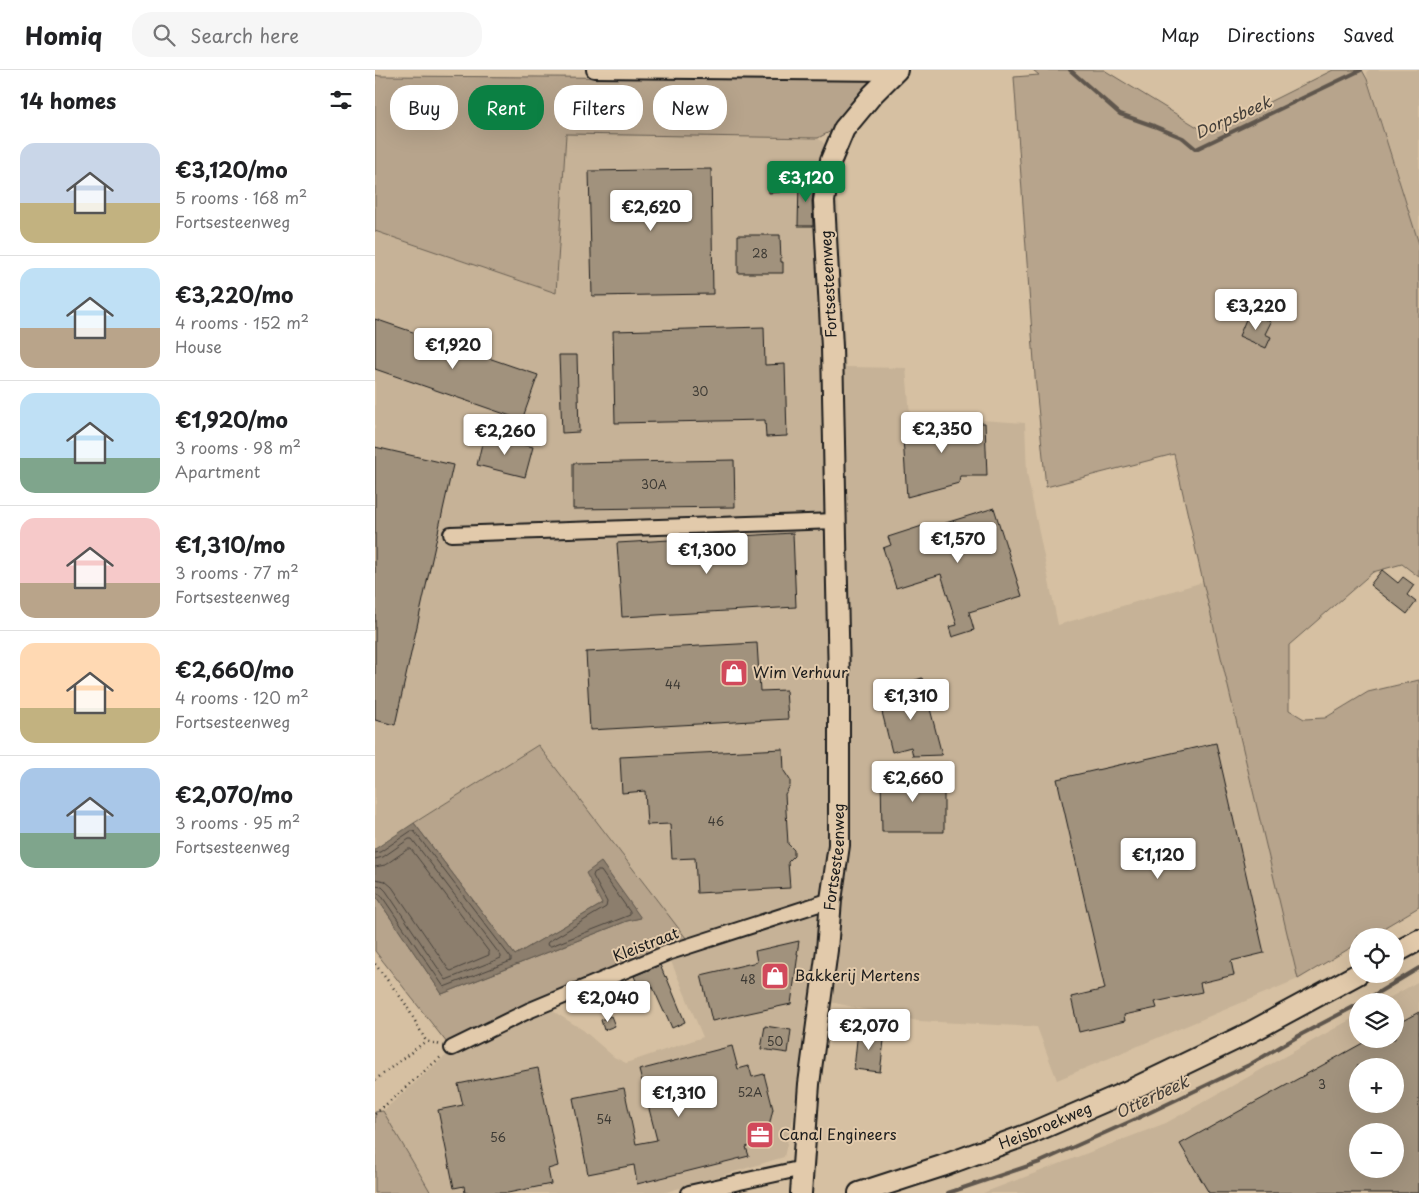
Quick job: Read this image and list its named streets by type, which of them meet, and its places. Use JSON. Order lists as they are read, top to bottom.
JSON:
{
  "streets": {
    "street": ["Fortsesteenweg", "Kleistraat", "Heisbroekweg"]
  },
  "crossings": [
    ["Fortsesteenweg", "Kleistraat"]
  ],
  "water": ["Dorpsbeek", "Otterbeek"],
  "places": {
    "shop": ["Wim Verhuur", "Bakkerij Mertens"],
    "office": ["Canal Engineers"]
  },
  "house_numbers": [
    "28",
    "30",
    "30A",
    "44",
    "46",
    "48",
    "50",
    "3",
    "52A",
    "54",
    "56"
  ],
  "page": {
    "header": "Homiq",
    "search": "Search here",
    "nav": ["Map", "Directions", "Saved"],
    "heading": "14 homes",
    "chip": [
      "Buy",
      "Rent",
      "Filters",
      "New"
    ],
    "list": [
      {
        "name": "€3,120/mo",
        "note": "5 rooms · 168 m² · Fortsesteenweg"
      },
      {
        "name": "€3,220/mo",
        "note": "4 rooms · 152 m² · House"
      },
      {
        "name": "€1,920/mo",
        "note": "3 rooms · 98 m² · Apartment"
      },
      {
        "name": "€1,310/mo",
        "note": "3 rooms · 77 m² · Fortsesteenweg"
      },
      {
        "name": "€2,660/mo",
        "note": "4 rooms · 120 m² · Fortsesteenweg"
      },
      {
        "name": "€2,070/mo",
        "note": "3 rooms · 95 m² · Fortsesteenweg"
      }
    ],
    "price": [
      "€3,120",
      "€2,620",
      "€3,220",
      "€1,920",
      "€2,350",
      "€2,260",
      "€1,570",
      "€1,300",
      "€1,310",
      "€2,660",
      "€1,120",
      "€2,040",
      "€2,070",
      "€1,310"
    ],
    "map_buttons": ["+", "−"]
  }
}
